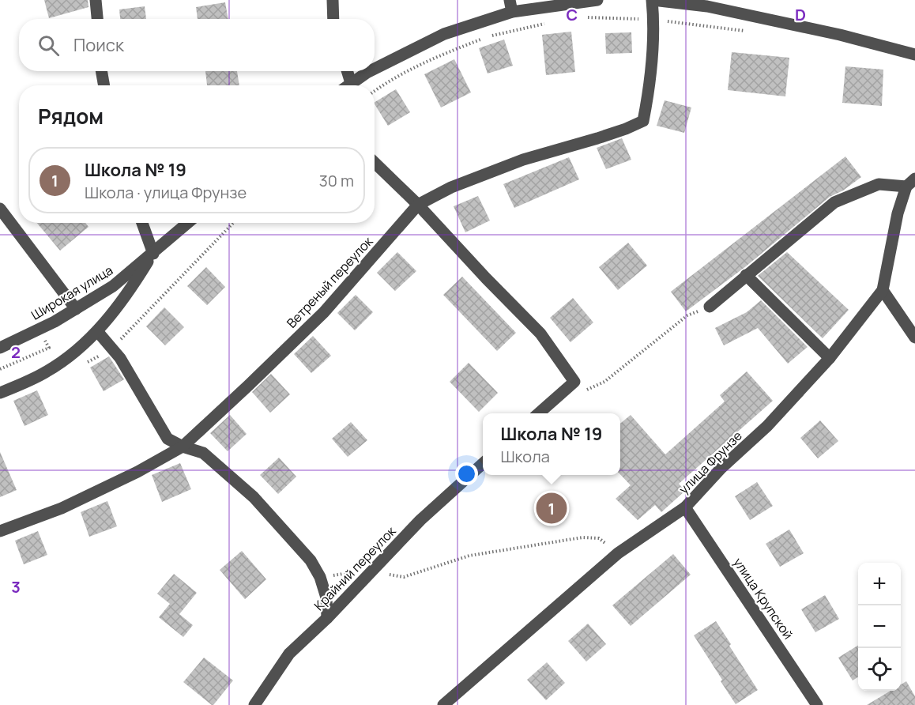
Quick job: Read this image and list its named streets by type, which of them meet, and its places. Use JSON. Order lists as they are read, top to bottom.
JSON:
{
  "streets": {
    "street": [
      "Ветреный переулок",
      "Широкая улица",
      "улица Фрунзе",
      "Крайний переулок",
      "улица Крупской"
    ]
  },
  "crossings": [
    ["улица Фрунзе", "улица Крупской"]
  ],
  "page": {
    "search": "Поиск",
    "heading": "Рядом",
    "list": [
      {
        "mark": "1",
        "name": "Школа № 19",
        "note": "Школа · улица Фрунзе",
        "value": "30 m"
      }
    ],
    "popup": ["Школа № 19", "Школа"],
    "pins": "1",
    "map_buttons": ["+", "−"]
  },
  "grid": {
    "columns": ["C", "D"],
    "rows": ["2", "3"]
  }
}
